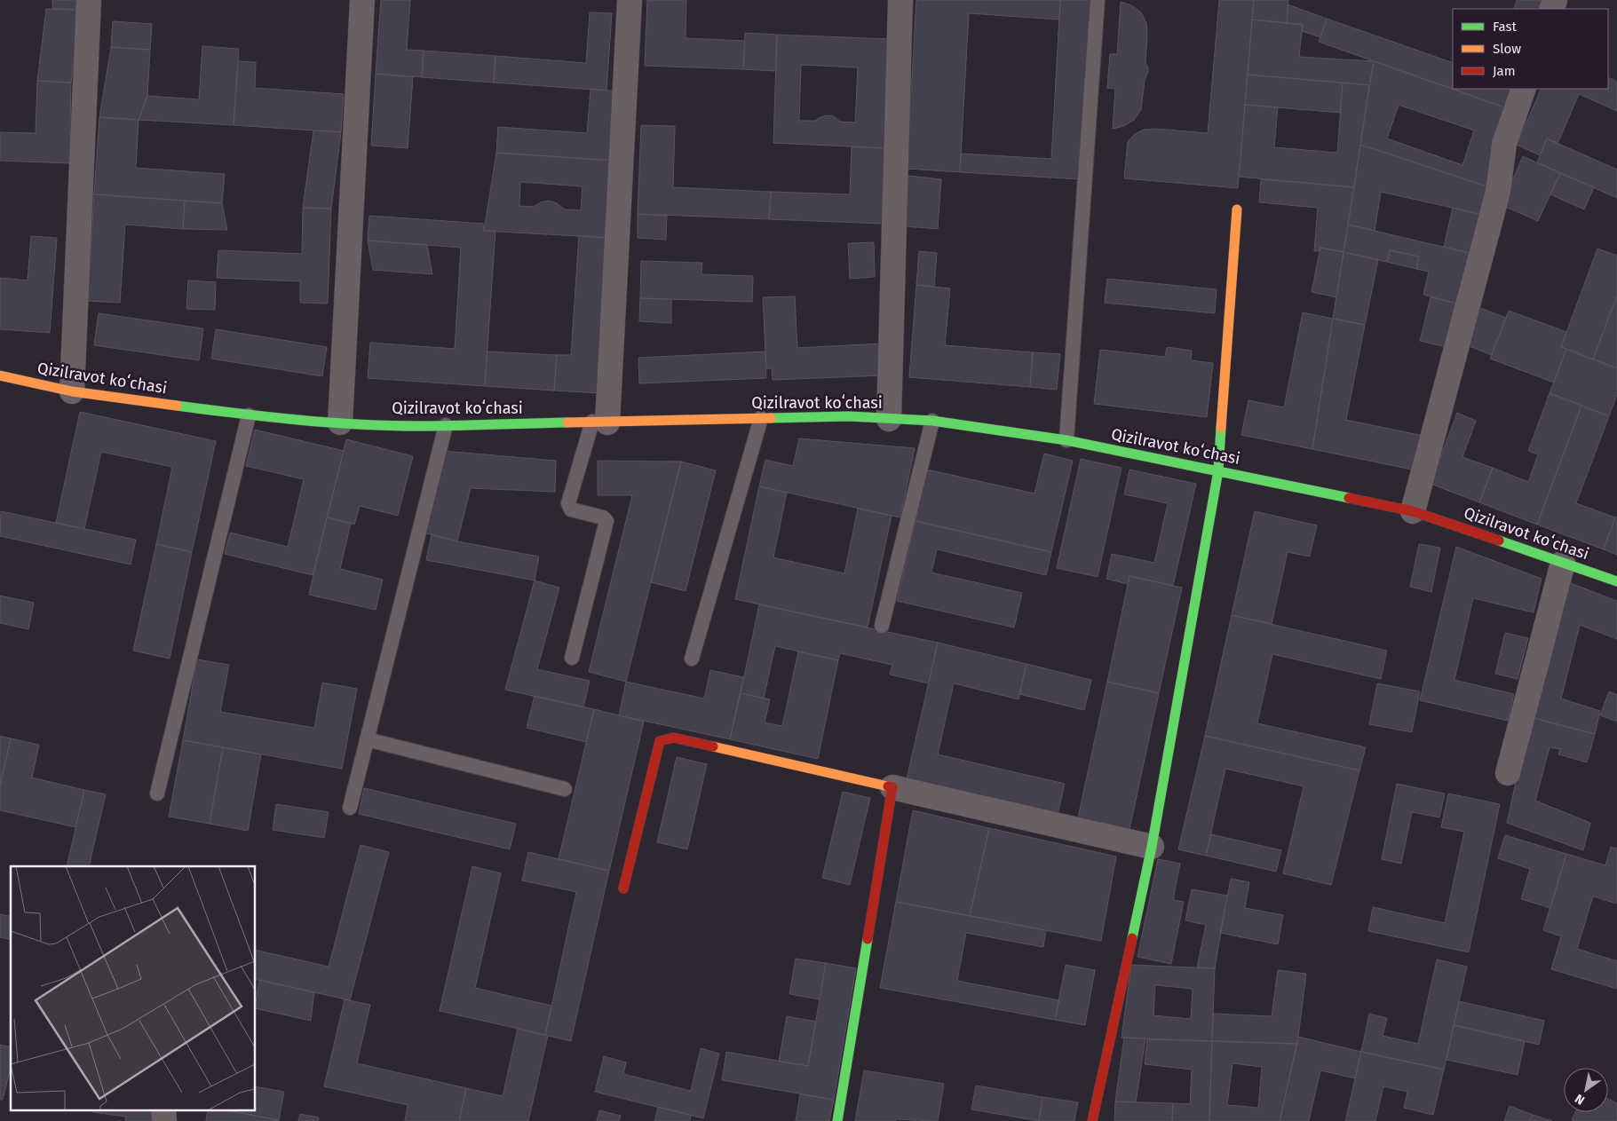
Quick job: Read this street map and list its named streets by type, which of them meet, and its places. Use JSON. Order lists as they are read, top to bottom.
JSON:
{
  "streets": {
    "street": ["Qizilravot koʻchasi"]
  },
  "legend": ["Fast", "Slow", "Jam"],
  "north": "bottom left"
}
